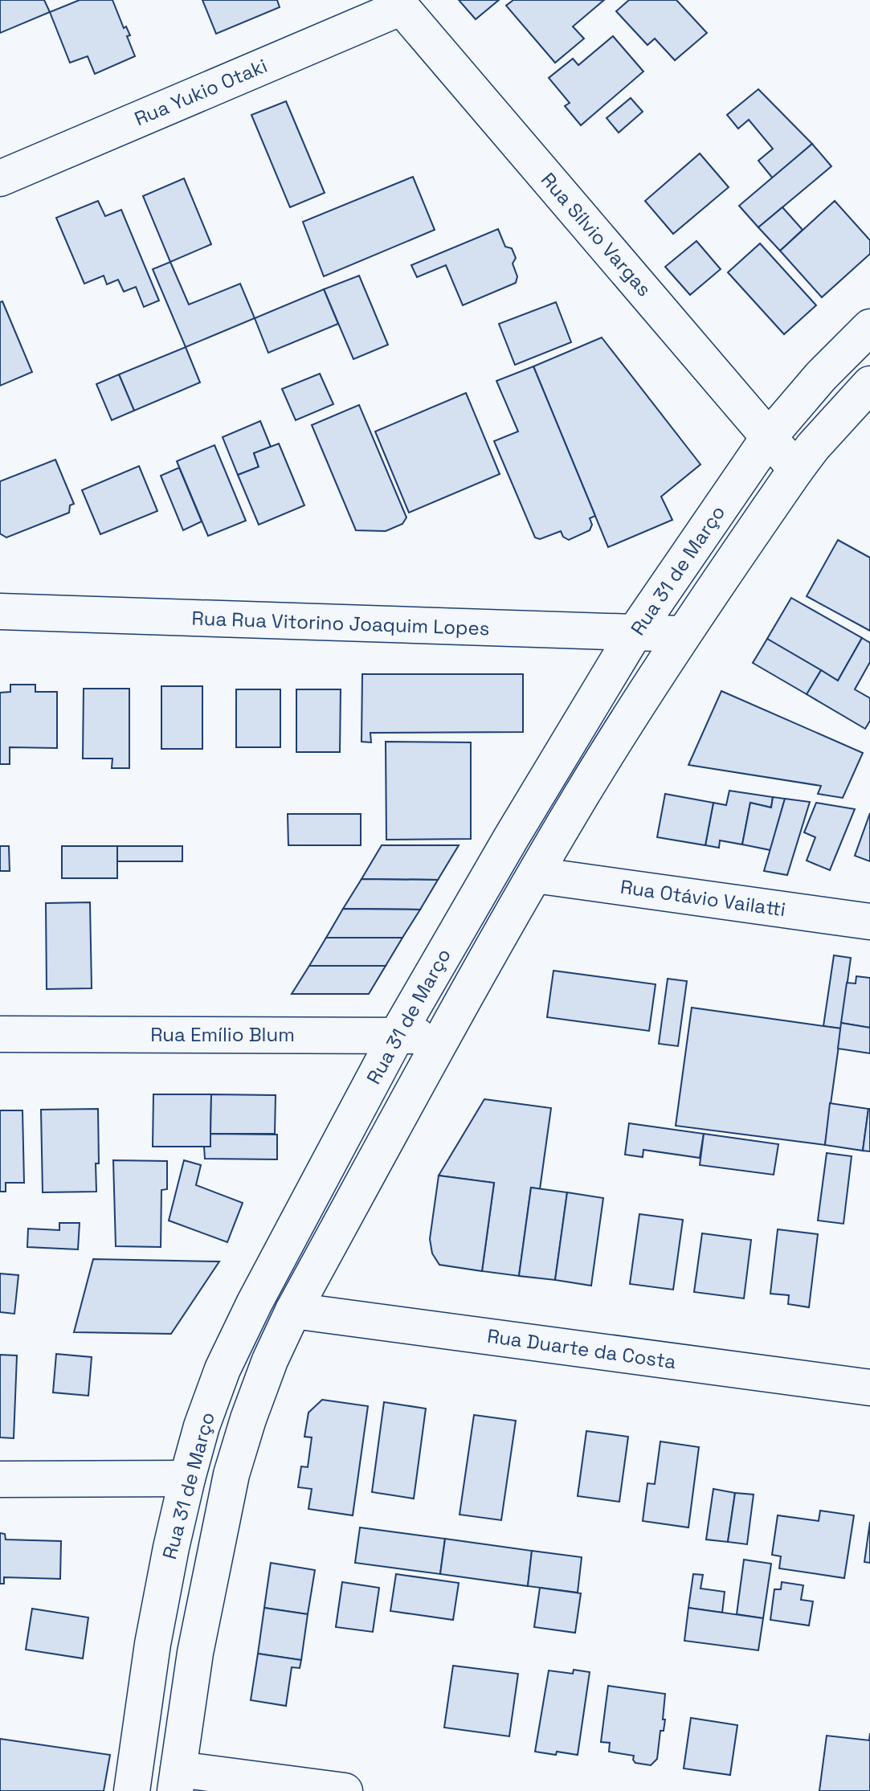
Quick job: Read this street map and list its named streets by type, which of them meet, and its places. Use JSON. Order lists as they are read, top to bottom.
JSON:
{
  "streets": {
    "main road": [
      "Rua Yukio Otaki",
      "Rua Sílvio Vargas",
      "Rua 31 de Março",
      "Rua Rua Vitorino Joaquim Lopes",
      "Rua Otávio Vailatti",
      "Rua Emílio Blum",
      "Rua Duarte da Costa"
    ]
  },
  "crossings": [
    ["Rua Yukio Otaki", "Rua Sílvio Vargas"],
    ["Rua Sílvio Vargas", "Rua 31 de Março"],
    ["Rua 31 de Março", "Rua Rua Vitorino Joaquim Lopes"],
    ["Rua 31 de Março", "Rua Otávio Vailatti"],
    ["Rua 31 de Março", "Rua Emílio Blum"],
    ["Rua 31 de Março", "Rua Duarte da Costa"]
  ]
}
